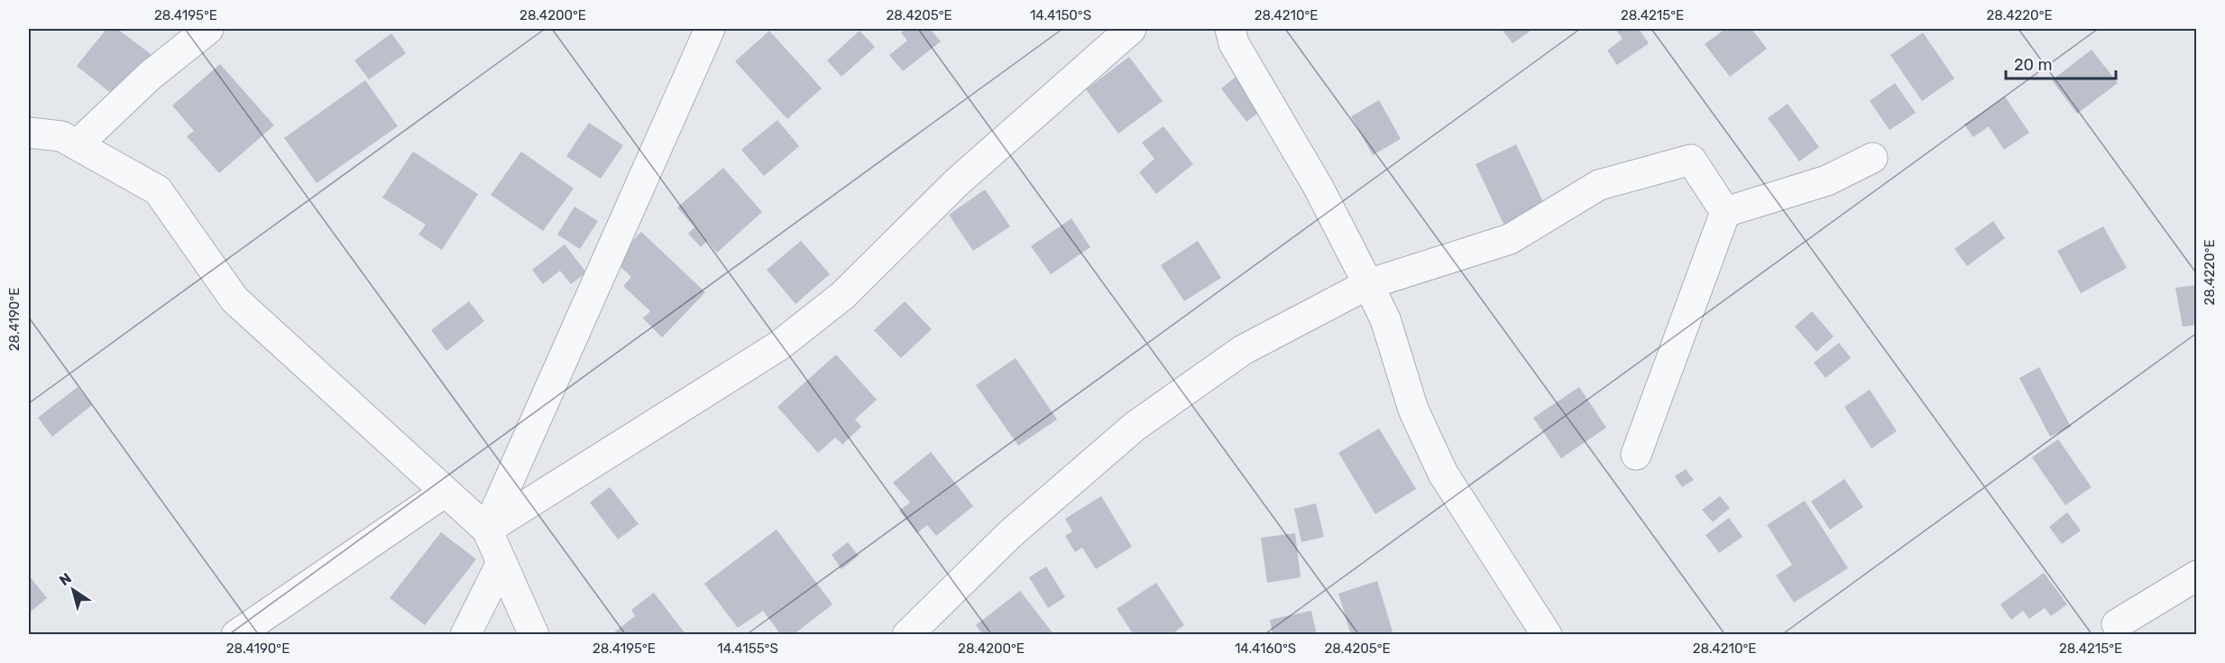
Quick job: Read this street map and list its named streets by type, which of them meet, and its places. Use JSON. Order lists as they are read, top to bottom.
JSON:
{
  "scale_bar": "20 m",
  "north": "top left",
  "coordinates": [
    "28.4195°E",
    "28.4200°E",
    "28.4205°E",
    "14.4150°S",
    "28.4210°E",
    "28.4215°E",
    "28.4220°E",
    "28.4190°E",
    "14.4155°S",
    "14.4160°S"
  ]
}
